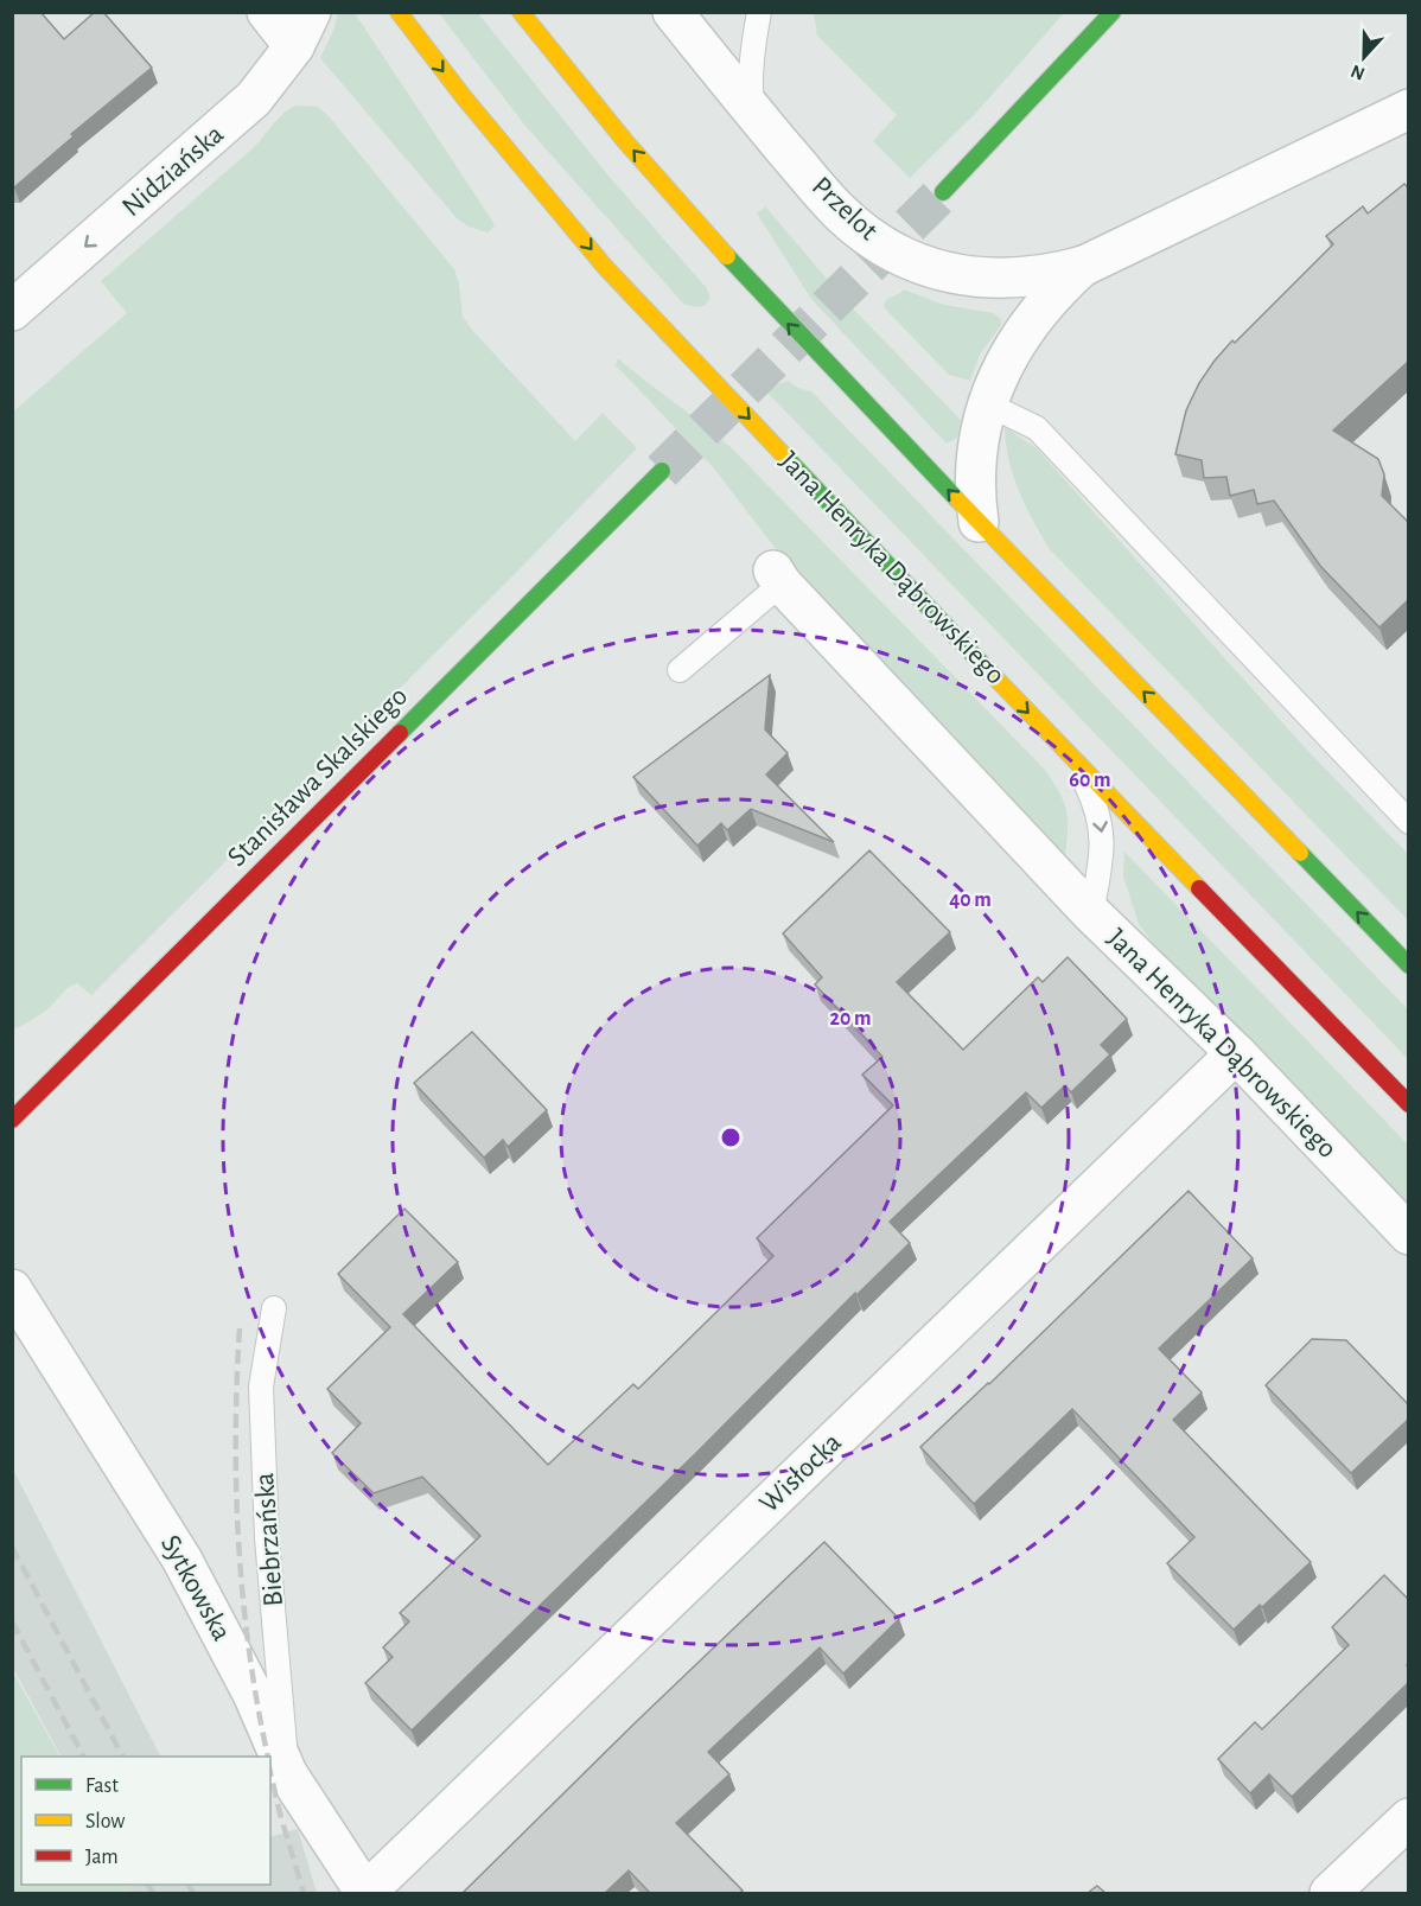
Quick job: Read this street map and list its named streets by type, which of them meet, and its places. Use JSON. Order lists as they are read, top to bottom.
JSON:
{
  "streets": {
    "main road": ["Jana Henryka Dąbrowskiego", "Stanisława Skalskiego"],
    "street": [
      "Nidziańska",
      "Przelot",
      "Wisłocka",
      "Sytkowska"
    ],
    "lane": ["Biebrzańska"]
  },
  "crossings": [
    ["Jana Henryka Dąbrowskiego", "Wisłocka"],
    ["Wisłocka", "Sytkowska"],
    ["Biebrzańska", "Sytkowska"]
  ],
  "one_way": ["Nidziańska"],
  "legend": ["Fast", "Slow", "Jam"],
  "north": "bottom",
  "rings": ["60 m", "40 m", "20 m"]
}
